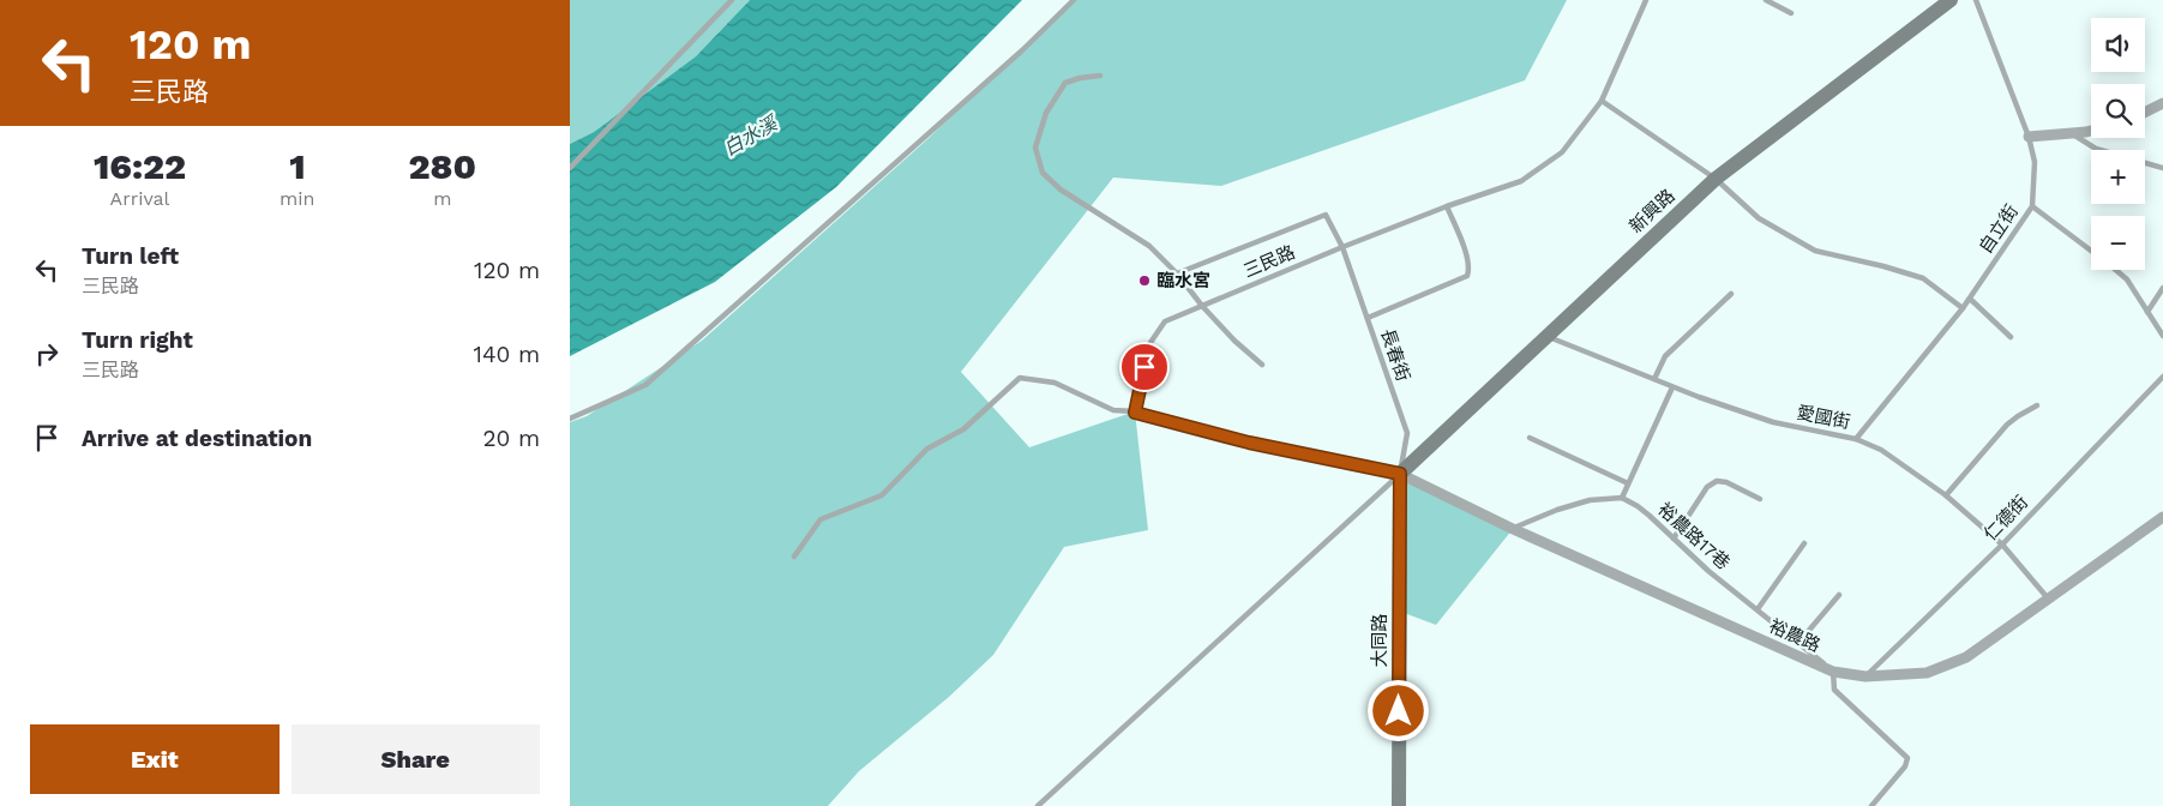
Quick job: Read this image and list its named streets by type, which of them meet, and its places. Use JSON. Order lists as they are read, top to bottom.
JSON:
{
  "streets": {
    "street": ["新興路", "裕農路", "大同路"],
    "lane": [
      "自立街",
      "三民路",
      "長春街",
      "愛國街",
      "仁德街",
      "裕農路17巷"
    ]
  },
  "crossings": [
    ["新興路", "長春街"],
    ["新興路", "愛國街"],
    ["新興路", "裕農路"],
    ["新興路", "大同路"],
    ["自立街", "愛國街"],
    ["三民路", "長春街"],
    ["長春街", "裕農路"],
    ["長春街", "大同路"],
    ["愛國街", "仁德街"],
    ["愛國街", "裕農路"],
    ["仁德街", "裕農路"],
    ["裕農路17巷", "裕農路"],
    ["裕農路", "大同路"]
  ],
  "water": ["白水溪"],
  "places": ["臨水宮"],
  "page": {
    "turn": ["120 m", "三民路"],
    "map_buttons": ["+", "−"],
    "eta": [
      "16:22",
      "Arrival",
      "1",
      "min",
      "280",
      "m"
    ],
    "list": [
      {
        "name": "Turn left",
        "note": "三民路",
        "value": "120 m"
      },
      {
        "name": "Turn right",
        "note": "三民路",
        "value": "140 m"
      },
      {
        "name": "Arrive at destination",
        "value": "20 m"
      }
    ],
    "buttons": ["Exit", "Share"]
  }
}
